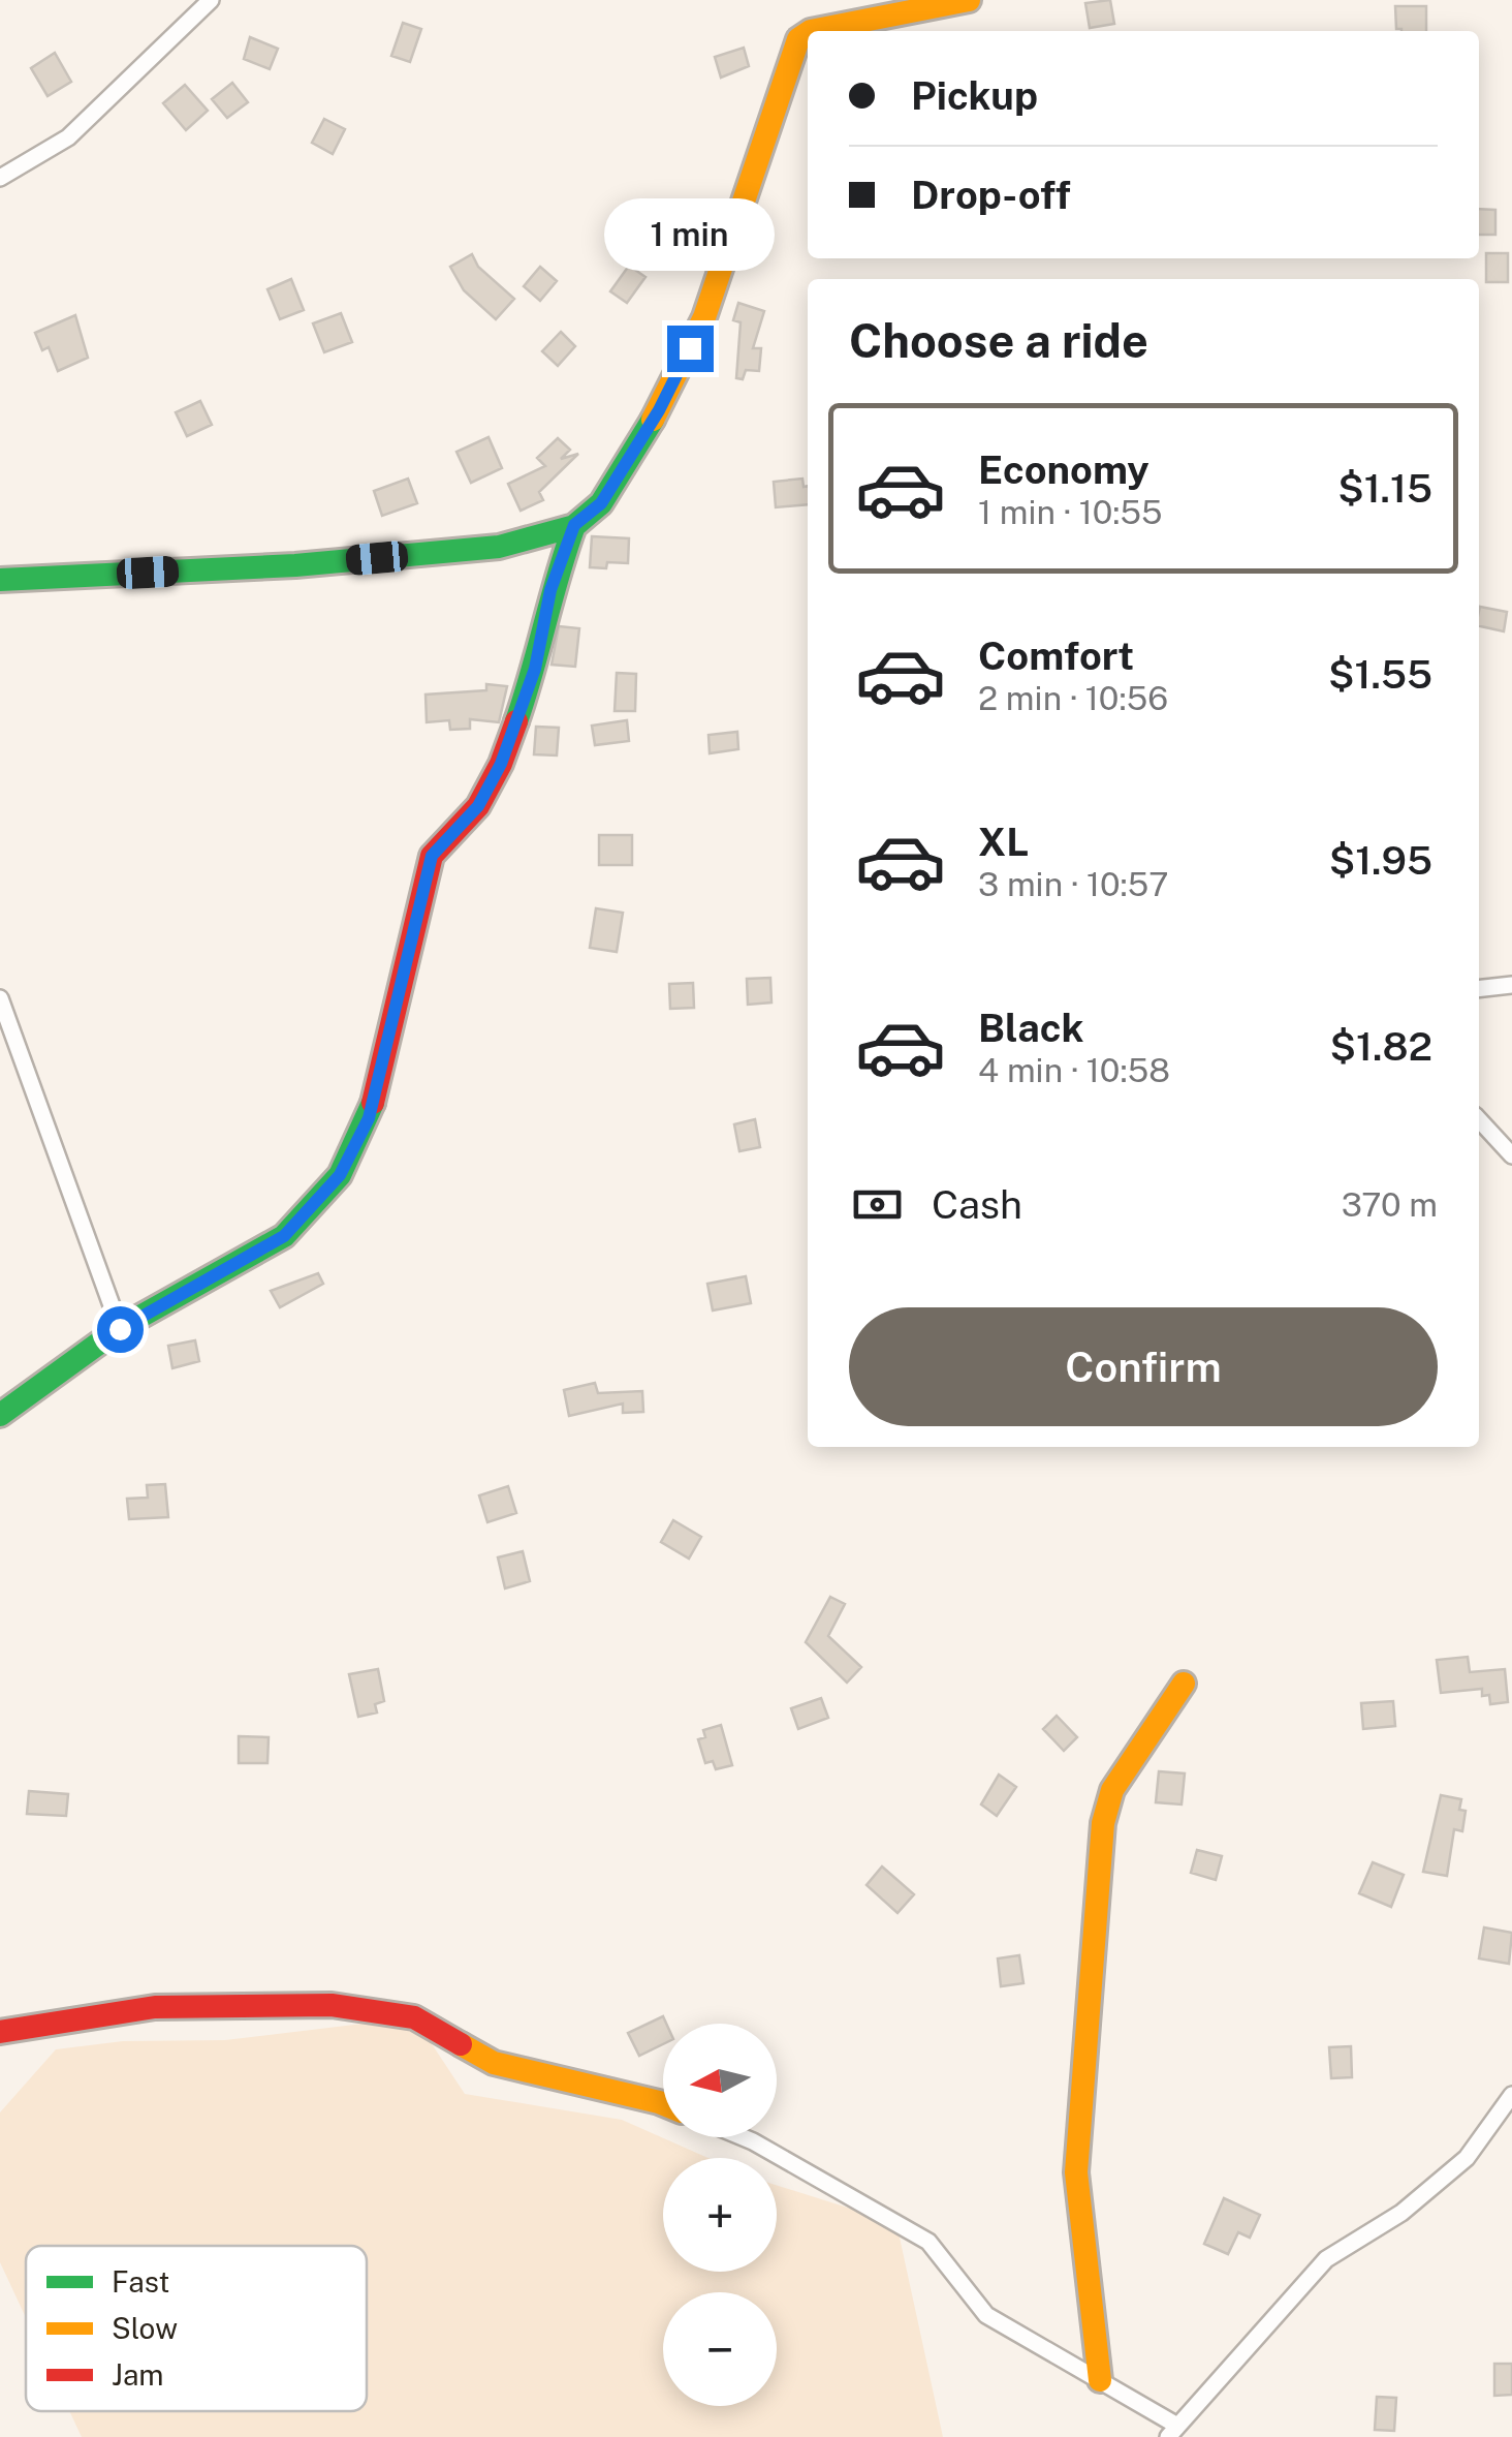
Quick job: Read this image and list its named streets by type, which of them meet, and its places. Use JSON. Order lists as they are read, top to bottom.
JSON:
{
  "legend": ["Fast", "Slow", "Jam"],
  "north": "left",
  "page": {
    "banner": ["Pickup", "Drop-off"],
    "bubble": "1 min",
    "heading": "Choose a ride",
    "list": [
      {
        "name": "Economy",
        "note": "1 min · 10:55",
        "value": "$1.15"
      },
      {
        "name": "Comfort",
        "note": "2 min · 10:56",
        "value": "$1.55"
      },
      {
        "name": "XL",
        "note": "3 min · 10:57",
        "value": "$1.95"
      },
      {
        "name": "Black",
        "note": "4 min · 10:58",
        "value": "$1.82"
      }
    ],
    "pay": ["Cash", "370 m"],
    "buttons": "Confirm",
    "map_buttons": ["+", "−"]
  }
}
